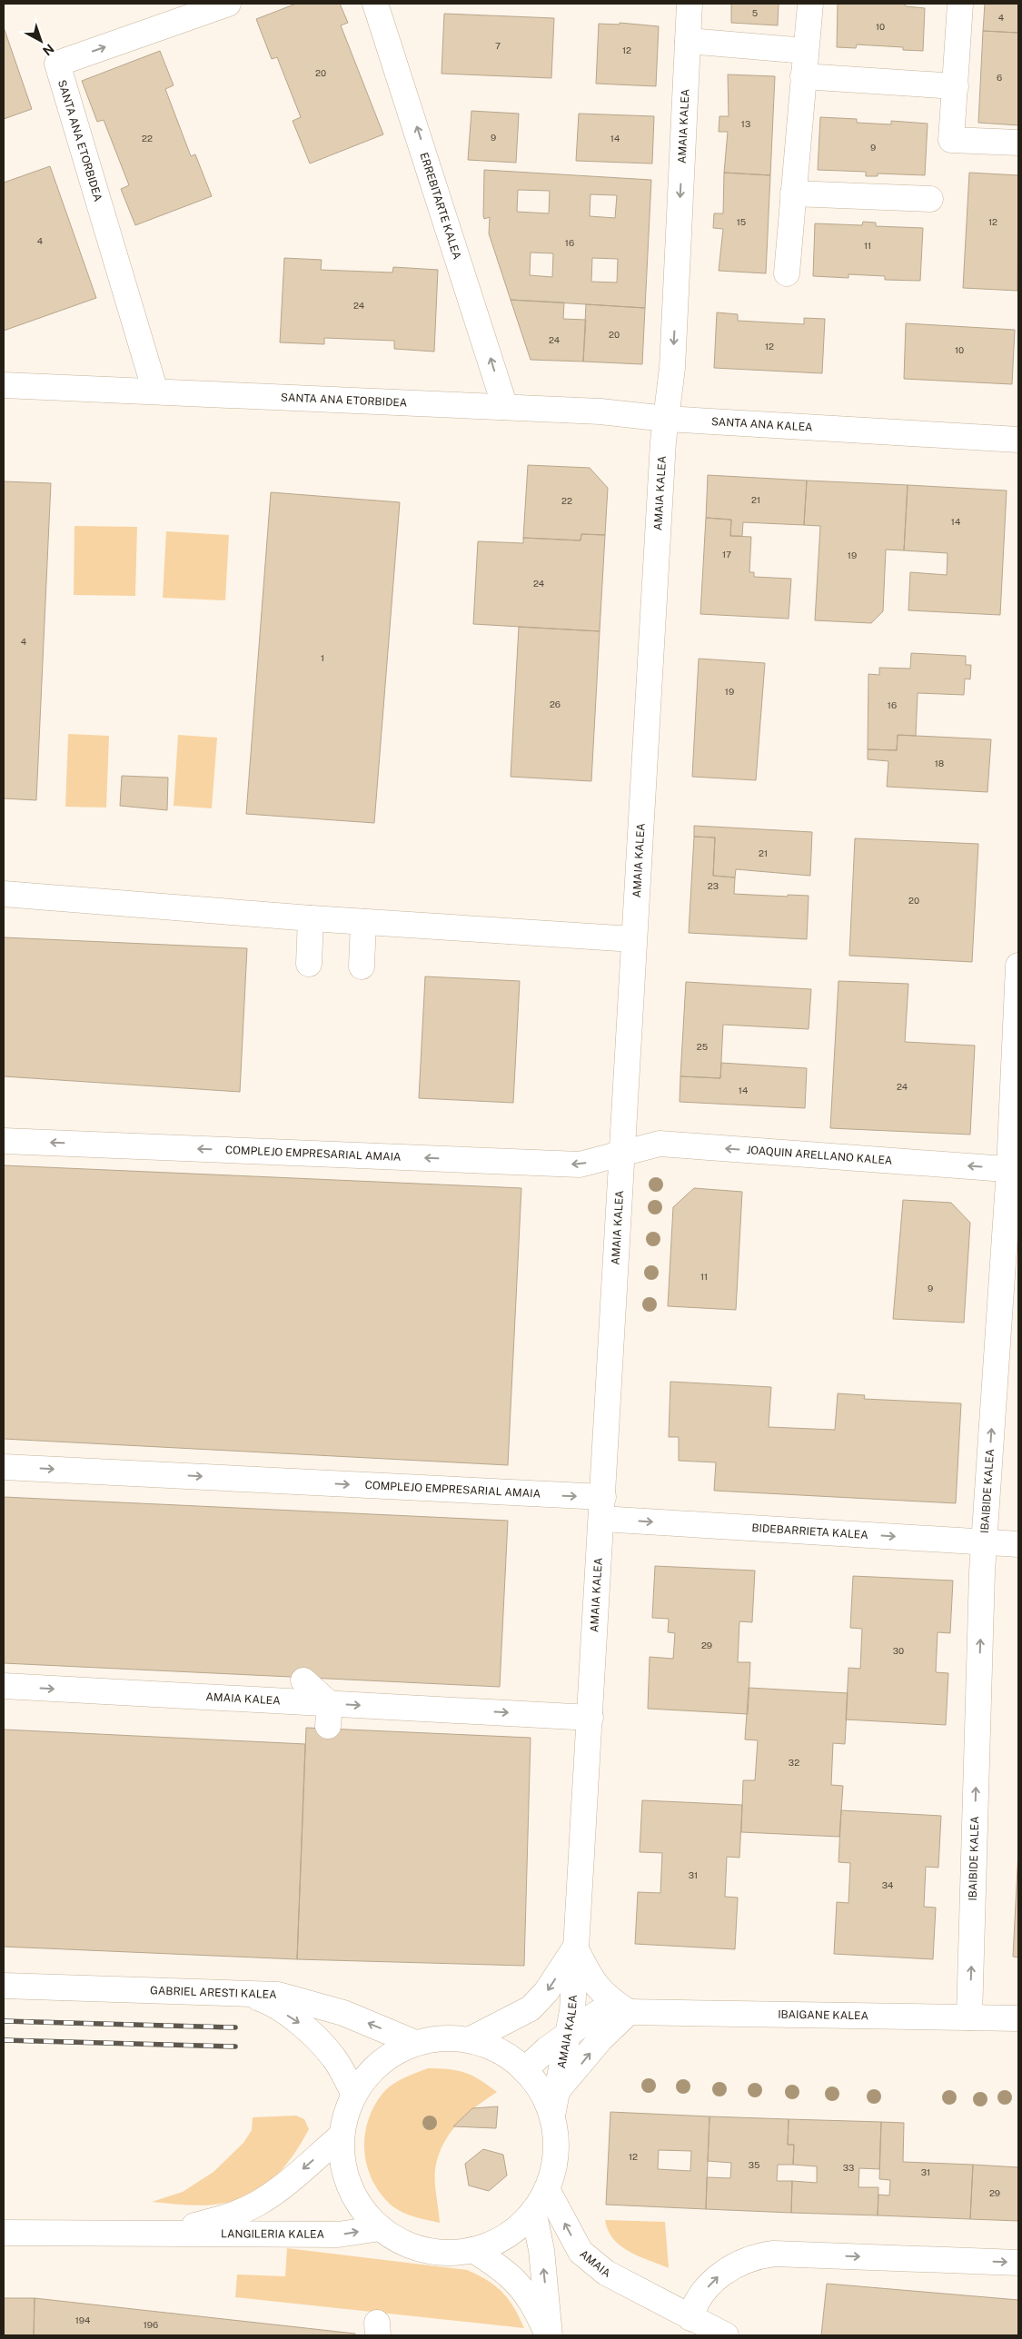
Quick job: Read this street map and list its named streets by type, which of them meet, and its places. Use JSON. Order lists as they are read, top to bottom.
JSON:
{
  "streets": {
    "street": [
      "AMAIA KALEA",
      "SANTA ANA ETORBIDEA",
      "ERREBITARTE KALEA",
      "SANTA ANA KALEA",
      "COMPLEJO EMPRESARIAL AMAIA",
      "JOAQUIN ARELLANO KALEA",
      "IBAIBIDE KALEA",
      "BIDEBARRIETA KALEA",
      "GABRIEL ARESTI KALEA",
      "IBAIGANE KALEA",
      "LANGILERIA KALEA",
      "AMAIA"
    ]
  },
  "crossings": [
    ["AMAIA KALEA", "SANTA ANA KALEA"],
    ["AMAIA KALEA", "COMPLEJO EMPRESARIAL AMAIA"],
    ["AMAIA KALEA", "JOAQUIN ARELLANO KALEA"],
    ["AMAIA KALEA", "BIDEBARRIETA KALEA"],
    ["AMAIA KALEA", "IBAIGANE KALEA"],
    ["SANTA ANA ETORBIDEA", "ERREBITARTE KALEA"],
    ["SANTA ANA ETORBIDEA", "SANTA ANA KALEA"],
    ["ERREBITARTE KALEA", "SANTA ANA KALEA"],
    ["COMPLEJO EMPRESARIAL AMAIA", "JOAQUIN ARELLANO KALEA"],
    ["COMPLEJO EMPRESARIAL AMAIA", "BIDEBARRIETA KALEA"],
    ["JOAQUIN ARELLANO KALEA", "IBAIBIDE KALEA"],
    ["IBAIBIDE KALEA", "BIDEBARRIETA KALEA"],
    ["IBAIBIDE KALEA", "IBAIGANE KALEA"]
  ],
  "one_way": [
    "ERREBITARTE KALEA",
    "JOAQUIN ARELLANO KALEA",
    "IBAIBIDE KALEA",
    "BIDEBARRIETA KALEA",
    "GABRIEL ARESTI KALEA"
  ],
  "house_numbers": [
    "5",
    "4",
    "10",
    "7",
    "12",
    "20",
    "6",
    "13",
    "9",
    "22",
    "14",
    "9",
    "15",
    "12",
    "4",
    "16",
    "11",
    "24",
    "20",
    "24",
    "12",
    "10",
    "21",
    "22",
    "14",
    "17",
    "19",
    "24",
    "4",
    "1",
    "19",
    "26",
    "16",
    "18",
    "21",
    "23",
    "20",
    "25",
    "24",
    "14",
    "11",
    "9",
    "29",
    "30",
    "32",
    "31",
    "34",
    "12",
    "35",
    "33",
    "31",
    "29",
    "194",
    "196"
  ],
  "north": "bottom right"
}
